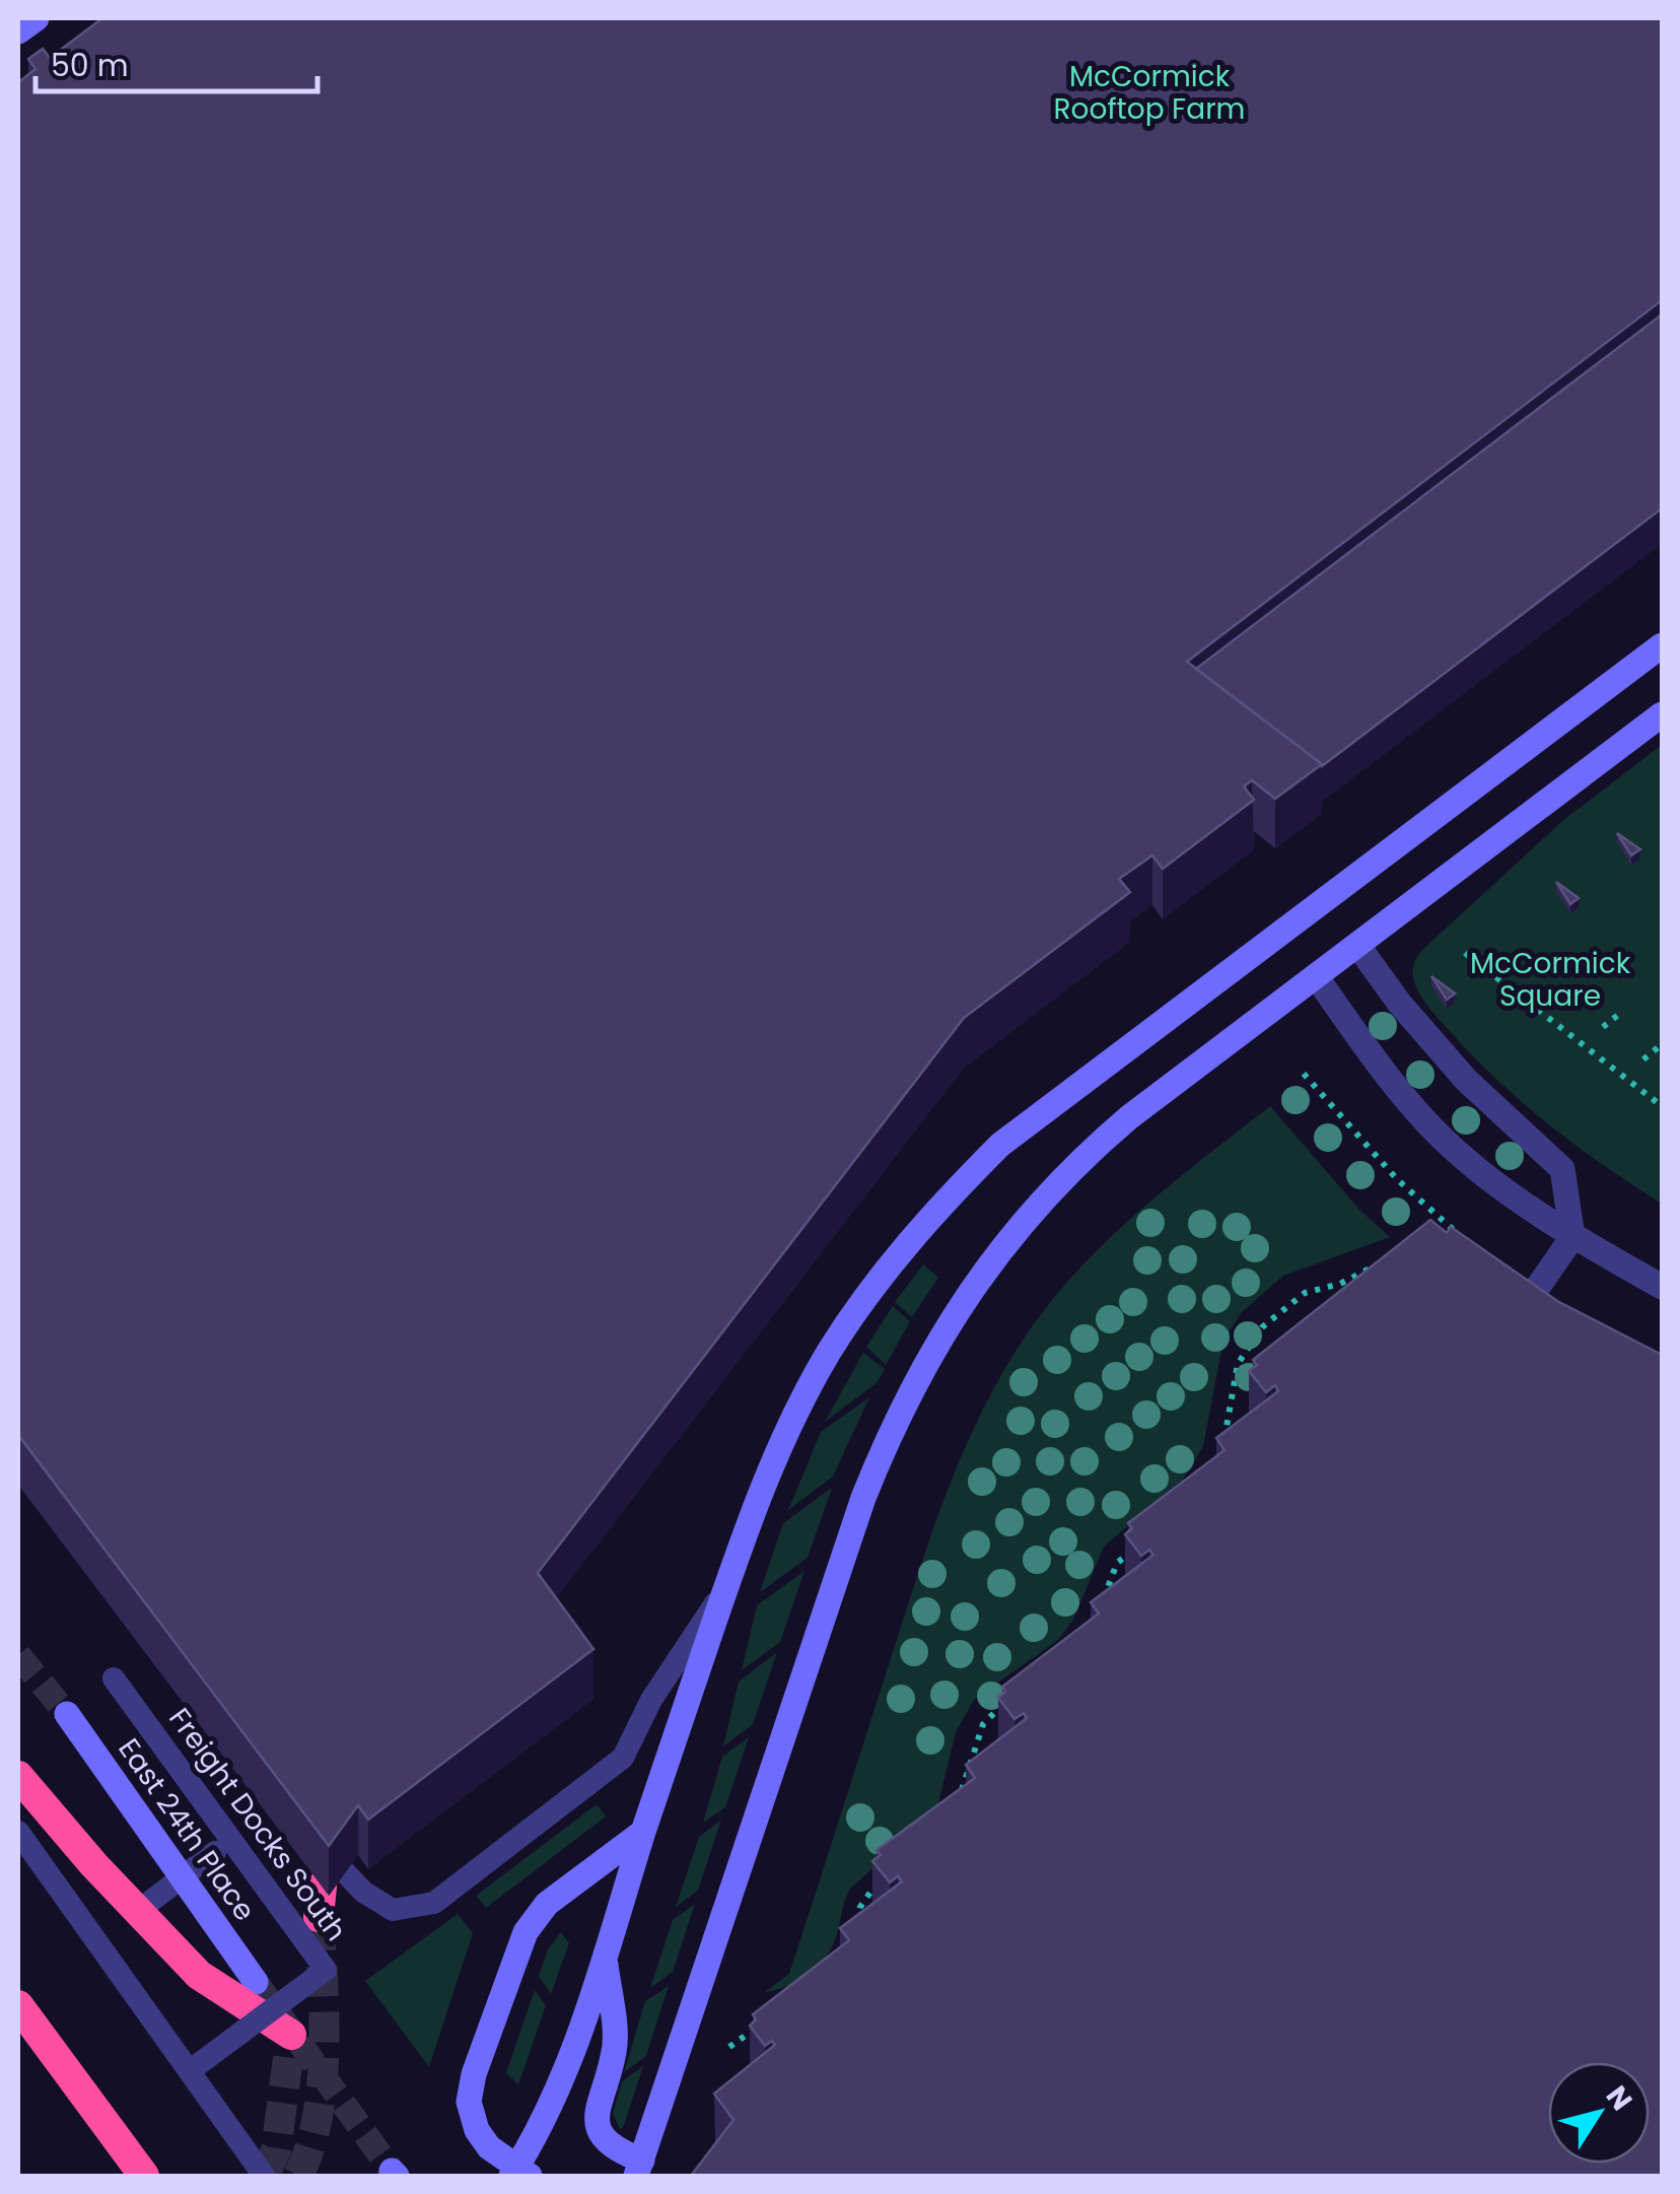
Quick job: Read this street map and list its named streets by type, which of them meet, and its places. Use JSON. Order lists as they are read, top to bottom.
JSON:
{
  "streets": {
    "main road": ["East 24th Place"],
    "lane": ["Freight Docks South"]
  },
  "parks": ["McCormick Rooftop Farm", "McCormick Square"],
  "scale_bar": "50 m",
  "north": "top right"
}
